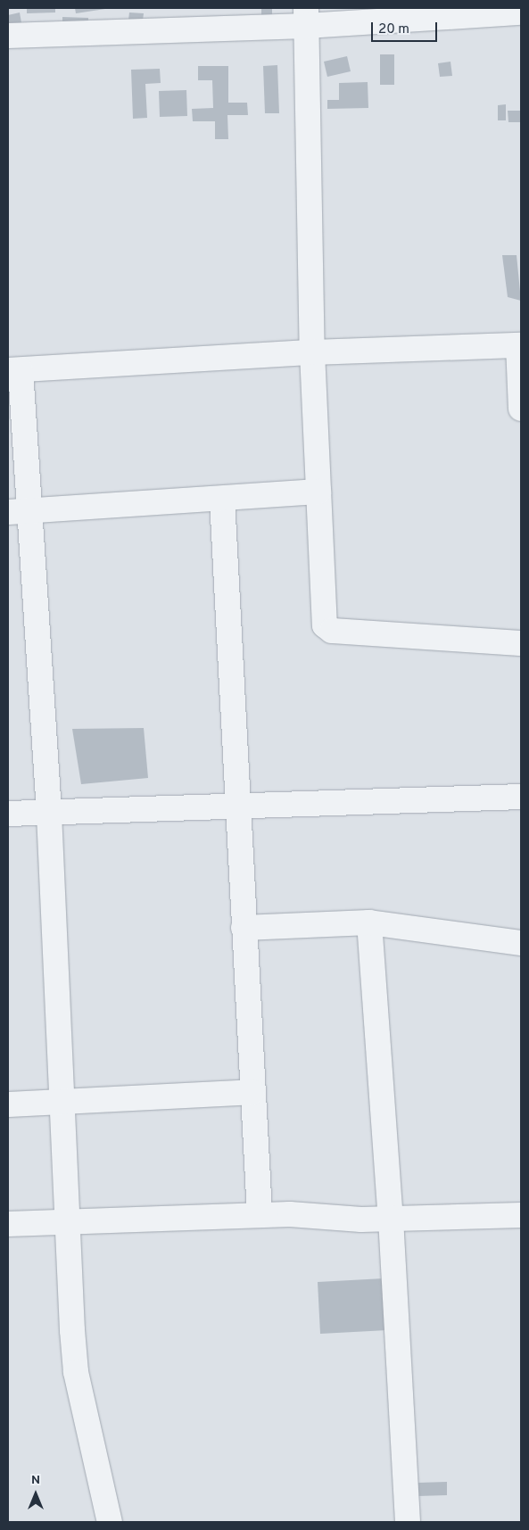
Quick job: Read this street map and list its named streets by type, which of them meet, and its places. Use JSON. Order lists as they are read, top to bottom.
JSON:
{
  "scale_bar": "20 m",
  "north": "top"
}
